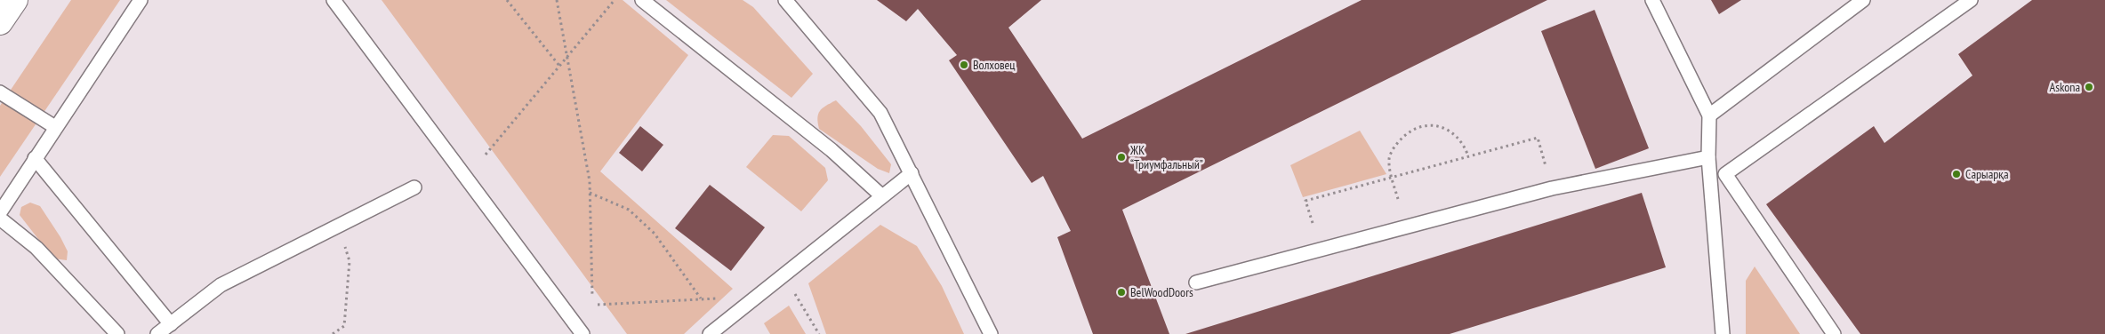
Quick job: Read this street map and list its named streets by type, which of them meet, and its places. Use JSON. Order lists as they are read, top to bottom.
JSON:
{
  "places": [
    "Волховец",
    "Askona",
    "ЖК “Триумфальный”",
    "Сарыарқа",
    "BelWoodDoors"
  ]
}
